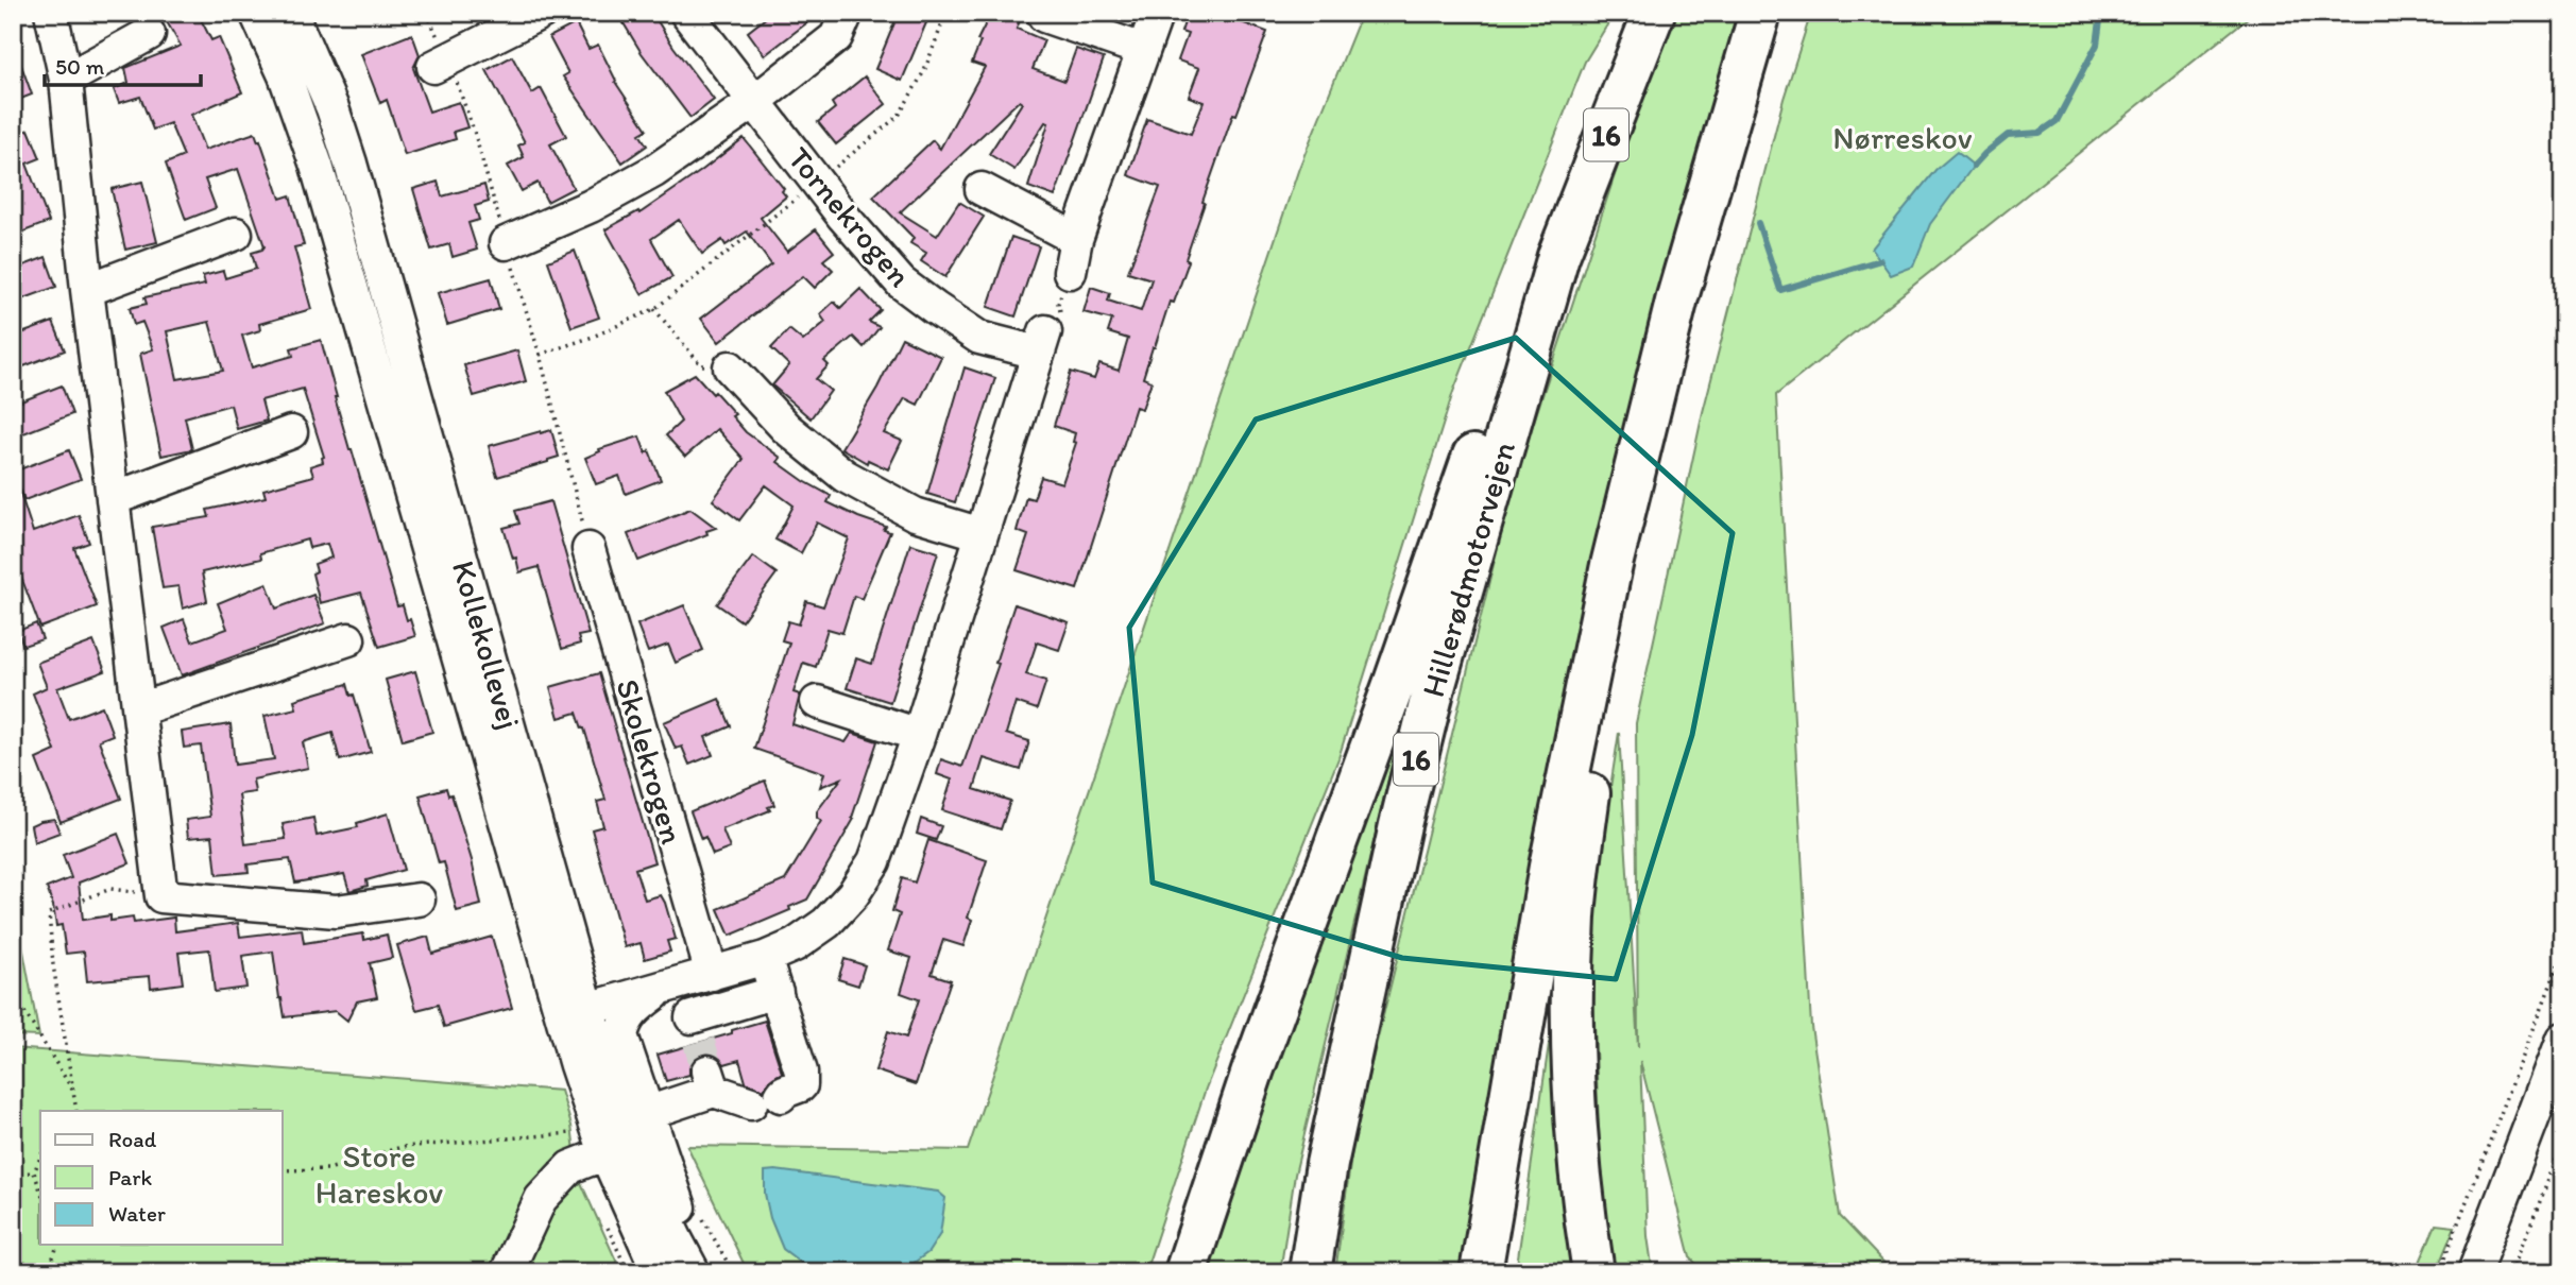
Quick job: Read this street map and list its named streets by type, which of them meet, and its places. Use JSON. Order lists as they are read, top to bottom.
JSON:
{
  "streets": {
    "highway": ["16", "Hillerødmotorvejen"],
    "street": ["Tornekrogen", "Kollekollevej", "Skolekrogen"]
  },
  "parks": ["Nørreskov", "Store Hareskov"],
  "legend": ["Road", "Park", "Water"],
  "scale_bar": "50 m"
}
